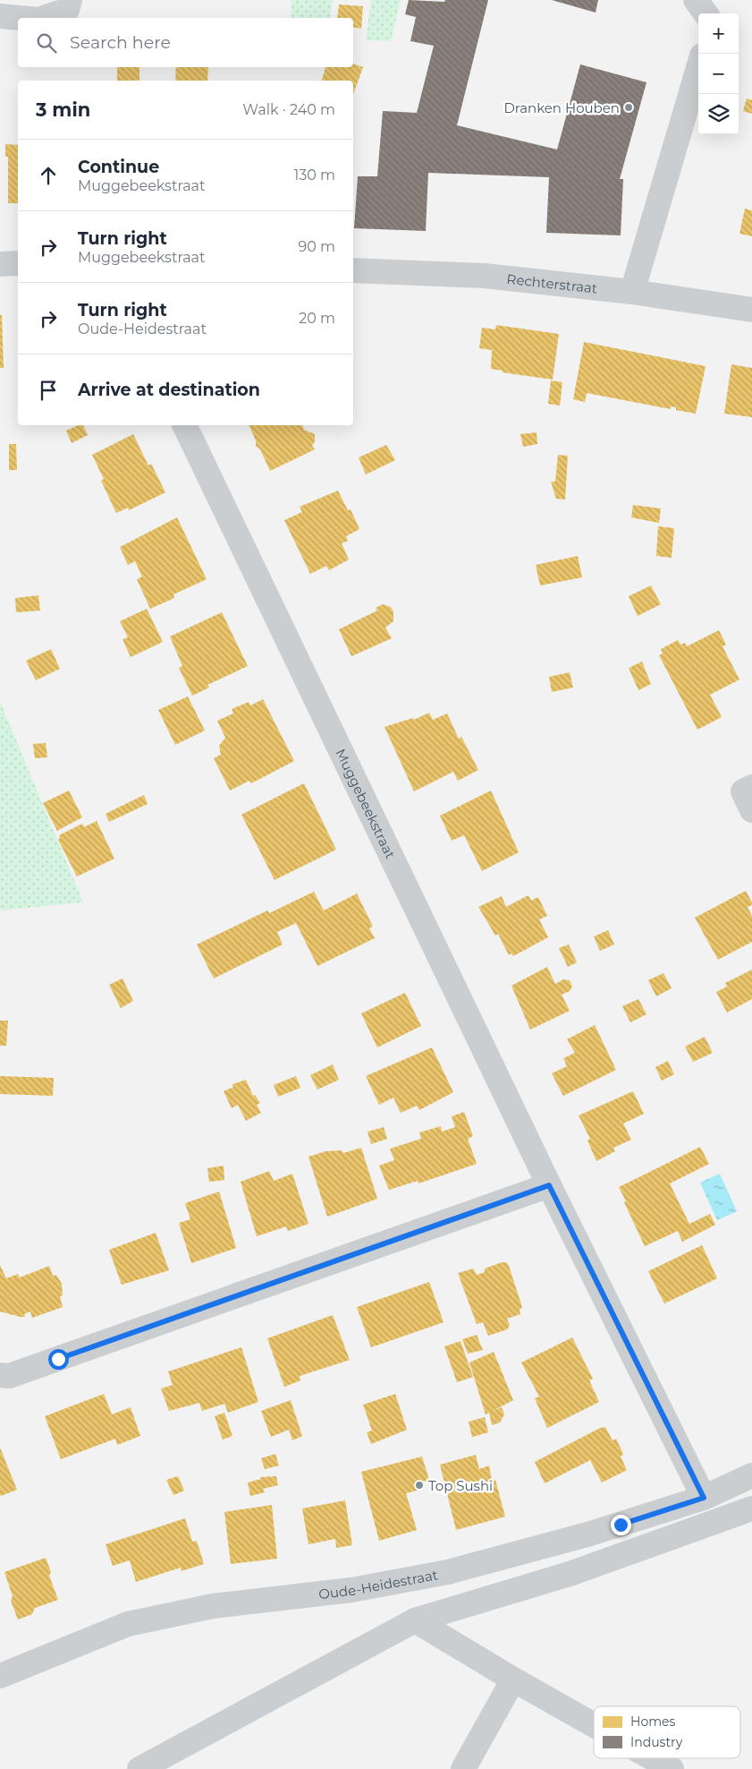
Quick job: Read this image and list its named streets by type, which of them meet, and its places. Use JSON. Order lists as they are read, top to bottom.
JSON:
{
  "streets": {
    "street": ["Rechterstraat", "Muggebeekstraat", "Oude-Heidestraat"]
  },
  "crossings": [
    ["Muggebeekstraat", "Oude-Heidestraat"]
  ],
  "places": ["Dranken Houben", "Top Sushi"],
  "legend": ["Homes", "Industry"],
  "page": {
    "map_buttons": ["+", "−"],
    "search": "Search here",
    "heading": ["3 min", "Walk · 240 m"],
    "list": [
      ["Continue", "Muggebeekstraat", "130 m"],
      ["Turn right", "Muggebeekstraat", "90 m"],
      ["Turn right", "Oude-Heidestraat", "20 m"],
      "Arrive at destination"
    ]
  }
}
